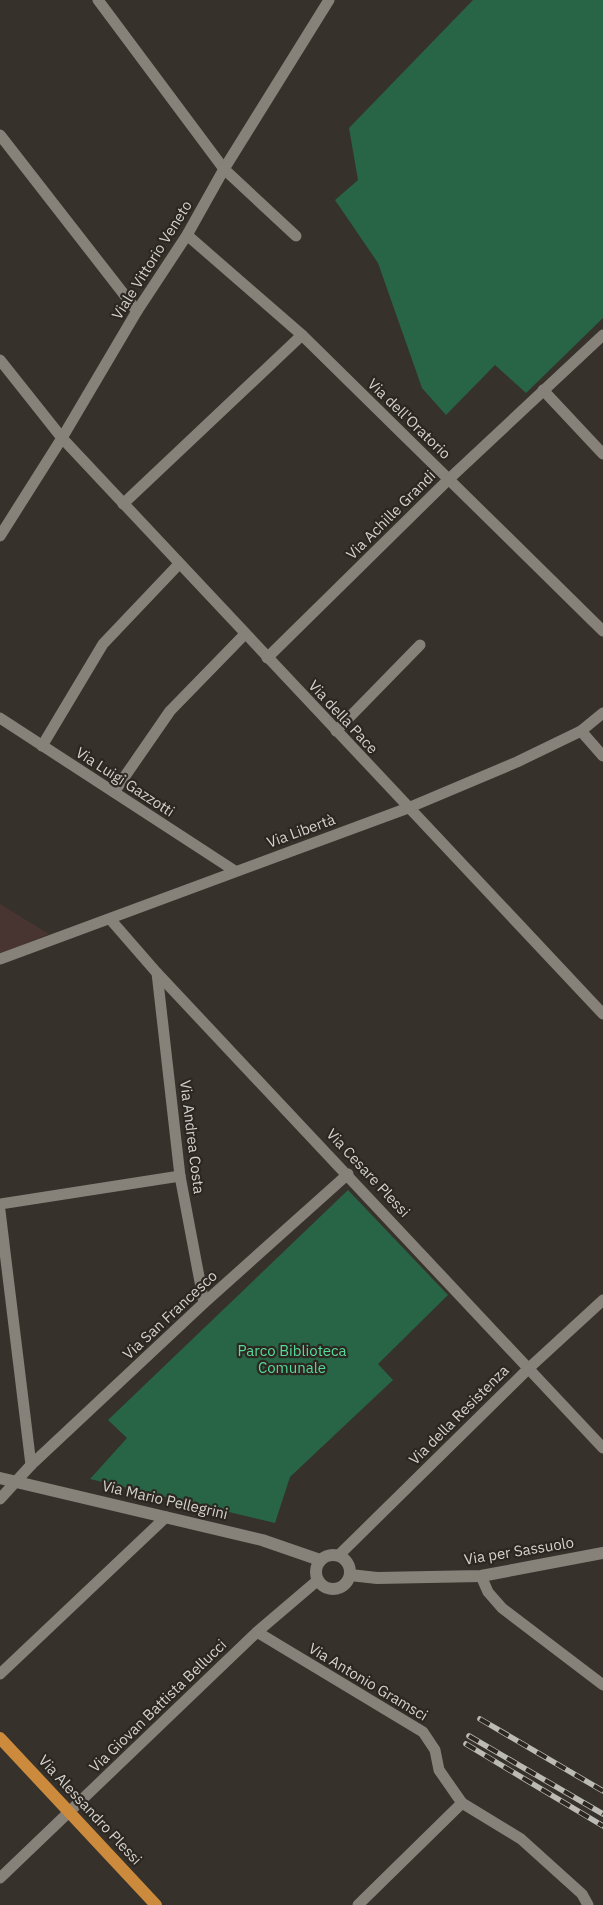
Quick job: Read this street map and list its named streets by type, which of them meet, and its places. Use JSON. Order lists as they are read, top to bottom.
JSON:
{
  "streets": {
    "main road": ["Via Mario Pellegrini", "Via per Sassuolo", "Via Alessandro Plessi"],
    "street": [
      "Viale Vittorio Veneto",
      "Via dell'Oratorio",
      "Via Achille Grandi",
      "Via della Pace",
      "Via Luigi Gazzotti",
      "Via Libertà",
      "Via Andrea Costa",
      "Via Cesare Plessi",
      "Via San Francesco",
      "Via della Resistenza",
      "Via Antonio Gramsci",
      "Via Giovan Battista Bellucci"
    ]
  },
  "crossings": [
    ["Viale Vittorio Veneto", "Via dell'Oratorio"],
    ["Viale Vittorio Veneto", "Via della Pace"],
    ["Via dell'Oratorio", "Via Achille Grandi"],
    ["Via Achille Grandi", "Via della Pace"],
    ["Via della Pace", "Via Libertà"],
    ["Via Luigi Gazzotti", "Via Libertà"],
    ["Via Libertà", "Via Cesare Plessi"],
    ["Via Andrea Costa", "Via Cesare Plessi"],
    ["Via Andrea Costa", "Via San Francesco"],
    ["Via Cesare Plessi", "Via San Francesco"],
    ["Via Cesare Plessi", "Via della Resistenza"],
    ["Via San Francesco", "Via Mario Pellegrini"],
    ["Via della Resistenza", "Via Mario Pellegrini"],
    ["Via della Resistenza", "Via per Sassuolo"],
    ["Via della Resistenza", "Via Giovan Battista Bellucci"],
    ["Via Mario Pellegrini", "Via per Sassuolo"],
    ["Via Mario Pellegrini", "Via Giovan Battista Bellucci"],
    ["Via per Sassuolo", "Via Giovan Battista Bellucci"],
    ["Via Antonio Gramsci", "Via Giovan Battista Bellucci"],
    ["Via Giovan Battista Bellucci", "Via Alessandro Plessi"]
  ],
  "parks": ["Parco Biblioteca Comunale"]
}
